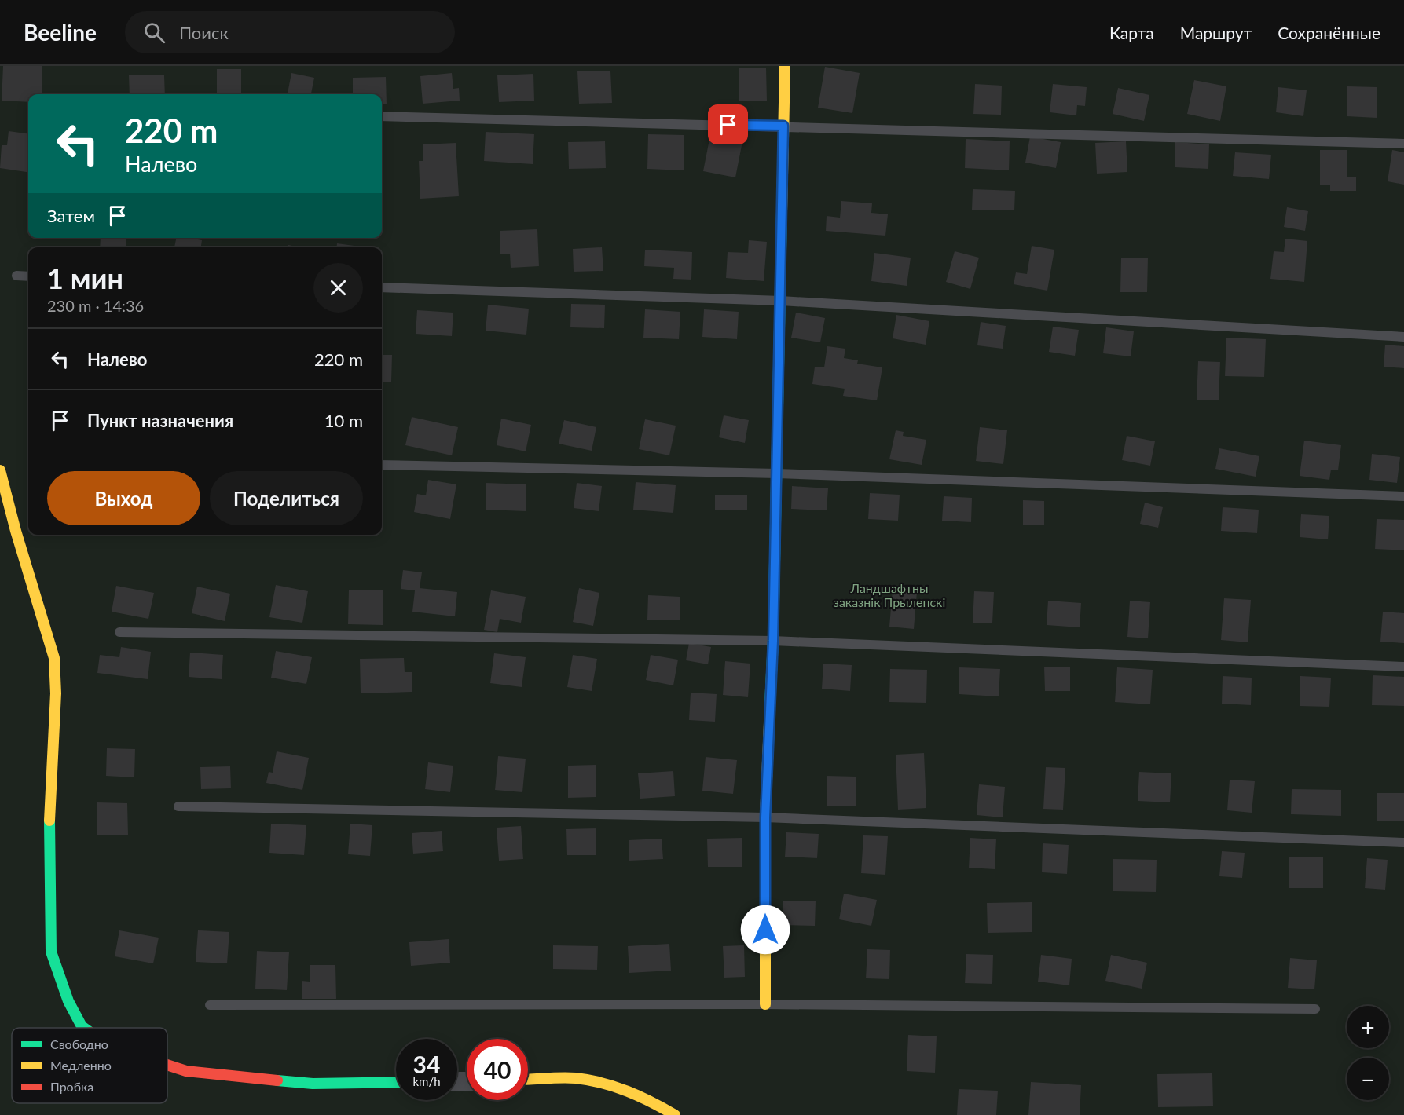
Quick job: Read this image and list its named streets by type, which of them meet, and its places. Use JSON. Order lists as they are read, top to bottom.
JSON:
{
  "parks": ["Ландшафтны заказнік Прылепскі"],
  "legend": ["Свободно", "Медленно", "Пробка"],
  "page": {
    "header": "Beeline",
    "search": "Поиск",
    "nav": ["Карта", "Маршрут", "Сохранённые"],
    "turn": ["220 m", "Налево"],
    "then": "Затем",
    "heading": ["1 мин", "230 m · 14:36"],
    "list": [
      {
        "name": "Налево",
        "value": "220 m"
      },
      {
        "name": "Пункт назначения",
        "value": "10 m"
      }
    ],
    "buttons": ["Выход", "Поделиться"],
    "map_buttons": ["+", "−"],
    "speed": "34 km/h",
    "limit": "40"
  }
}
